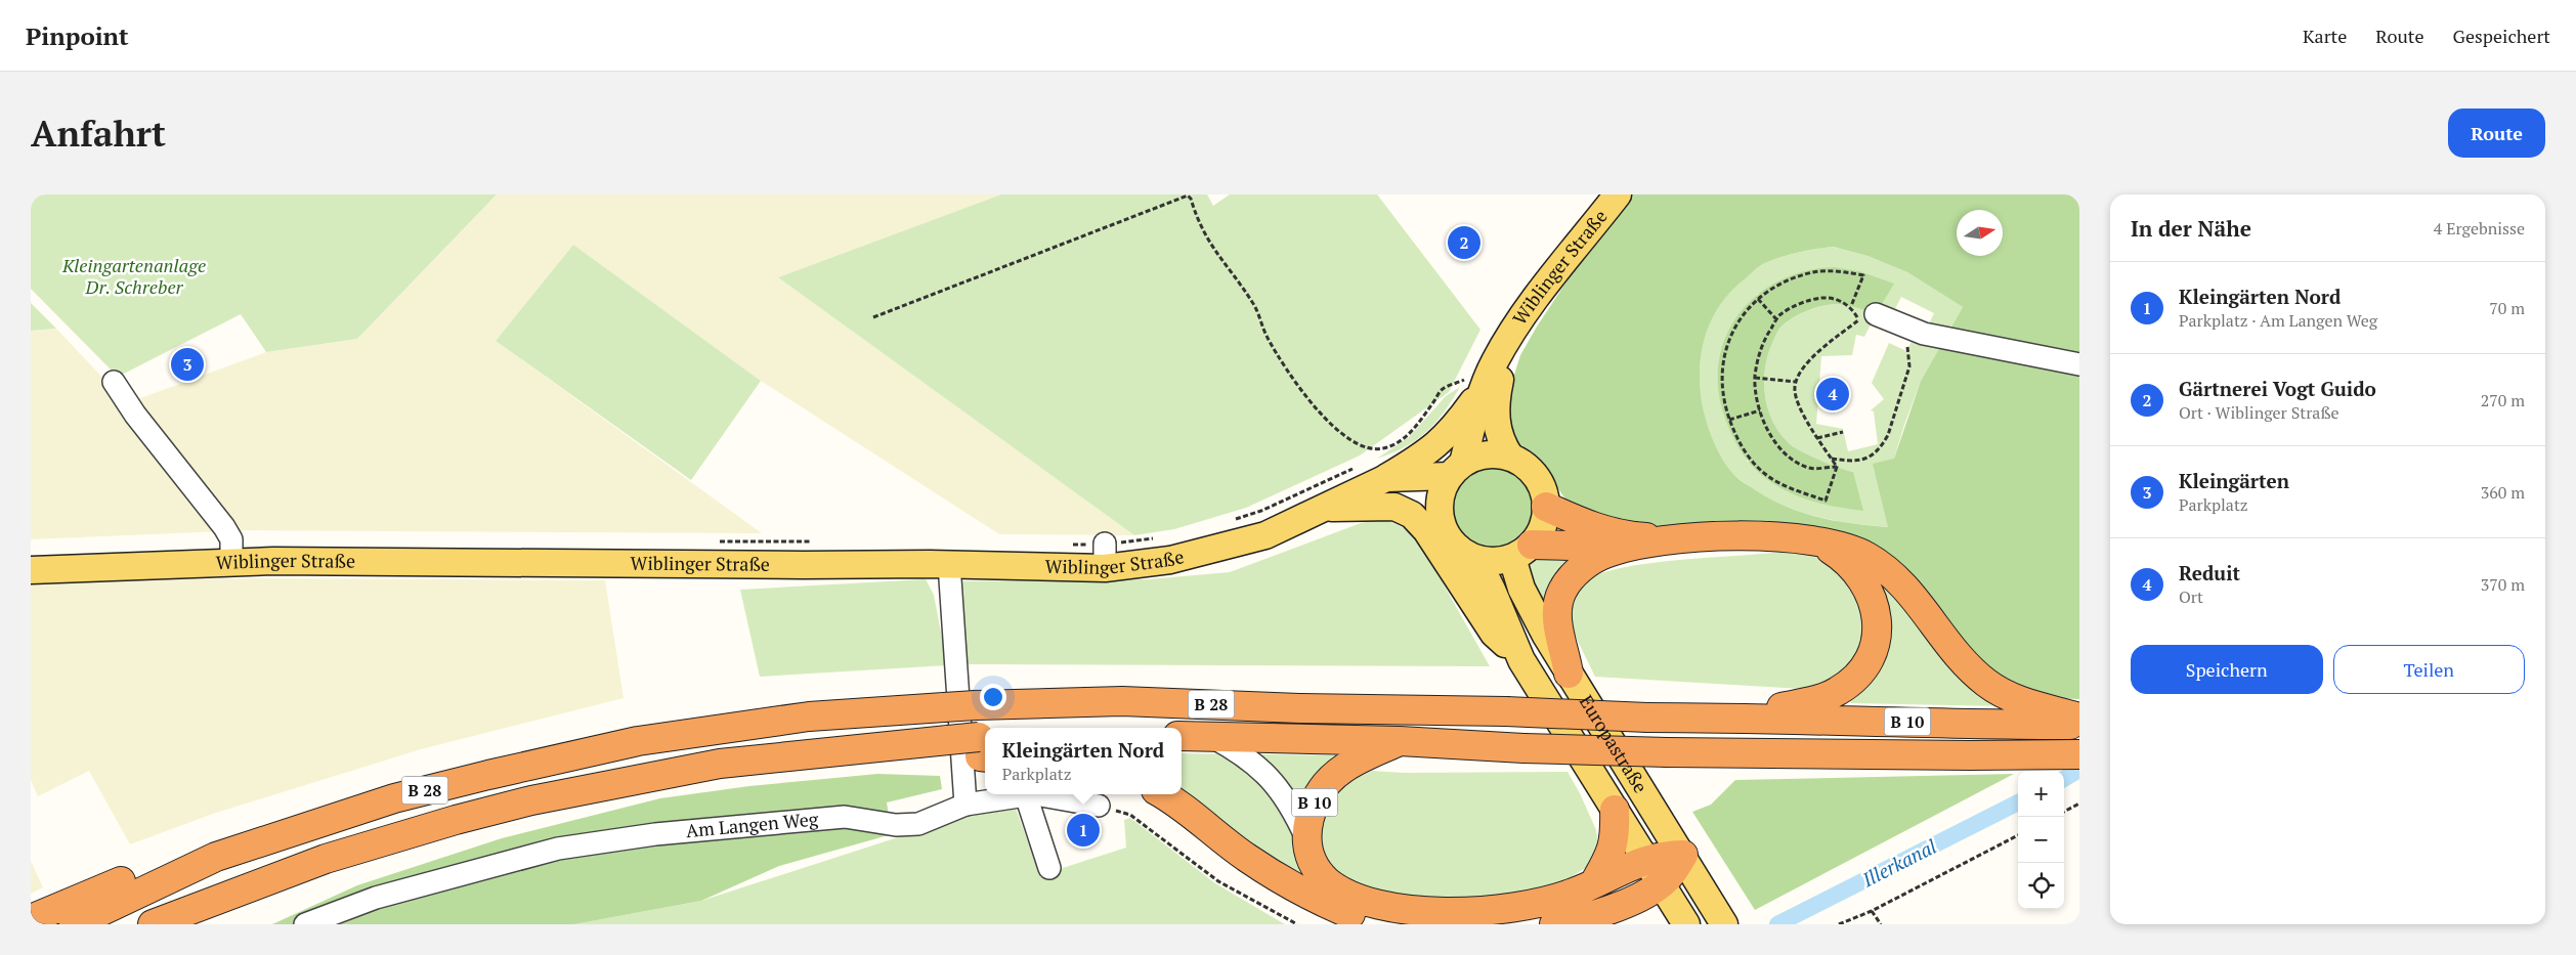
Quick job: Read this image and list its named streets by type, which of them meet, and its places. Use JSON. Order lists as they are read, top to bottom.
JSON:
{
  "streets": {
    "highway": ["B 28", "B 10"],
    "main road": ["Wiblinger Straße", "Europastraße"],
    "street": ["Am Langen Weg"]
  },
  "crossings": [
    ["Wiblinger Straße", "Europastraße"],
    ["B 28", "B 10"],
    ["B 10", "Europastraße"]
  ],
  "water": ["Illerkanal"],
  "parks": ["Kleingartenanlage Dr. Schreber"],
  "north": "right",
  "page": {
    "header": "Pinpoint",
    "nav": ["Karte", "Route", "Gespeichert"],
    "buttons": [
      "Route",
      ["Speichern", "Teilen"]
    ],
    "title": "Anfahrt",
    "heading": ["In der Nähe", "4 Ergebnisse"],
    "pins": [
      "2",
      "3",
      "4",
      "1"
    ],
    "list": [
      {
        "mark": "1",
        "name": "Kleingärten Nord",
        "note": "Parkplatz · Am Langen Weg",
        "value": "70 m"
      },
      {
        "mark": "2",
        "name": "Gärtnerei Vogt Guido",
        "note": "Ort · Wiblinger Straße",
        "value": "270 m"
      },
      {
        "mark": "3",
        "name": "Kleingärten",
        "note": "Parkplatz",
        "value": "360 m"
      },
      {
        "mark": "4",
        "name": "Reduit",
        "note": "Ort",
        "value": "370 m"
      }
    ],
    "popup": ["Kleingärten Nord", "Parkplatz"],
    "map_buttons": ["+", "−"]
  }
}
